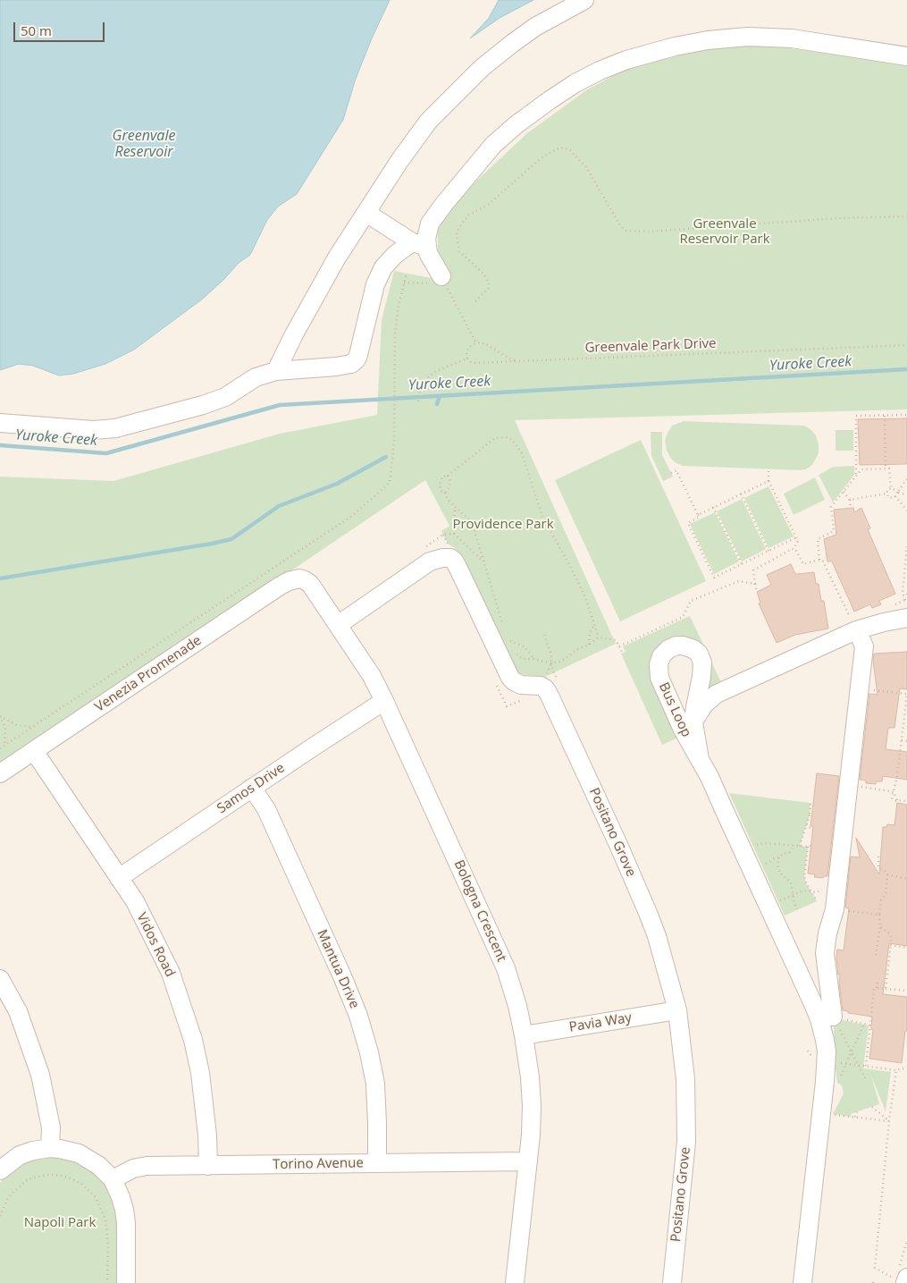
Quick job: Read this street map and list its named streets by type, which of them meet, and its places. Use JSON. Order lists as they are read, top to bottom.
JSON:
{
  "streets": {
    "street": [
      "Venezia Promenade",
      "Bus Loop",
      "Samos Drive",
      "Positano Grove",
      "Bologna Crescent",
      "Vidos Road",
      "Mantua Drive",
      "Pavia Way",
      "Torino Avenue"
    ],
    "path": ["Greenvale Park Drive"]
  },
  "crossings": [
    ["Venezia Promenade", "Bologna Crescent"],
    ["Venezia Promenade", "Vidos Road"],
    ["Samos Drive", "Bologna Crescent"],
    ["Samos Drive", "Vidos Road"],
    ["Samos Drive", "Mantua Drive"],
    ["Positano Grove", "Pavia Way"],
    ["Bologna Crescent", "Pavia Way"],
    ["Bologna Crescent", "Torino Avenue"],
    ["Vidos Road", "Torino Avenue"],
    ["Mantua Drive", "Torino Avenue"]
  ],
  "water": ["Greenvale Reservoir", "Yuroke Creek"],
  "parks": ["Greenvale Reservoir Park", "Providence Park", "Napoli Park"],
  "scale_bar": "50 m"
}
